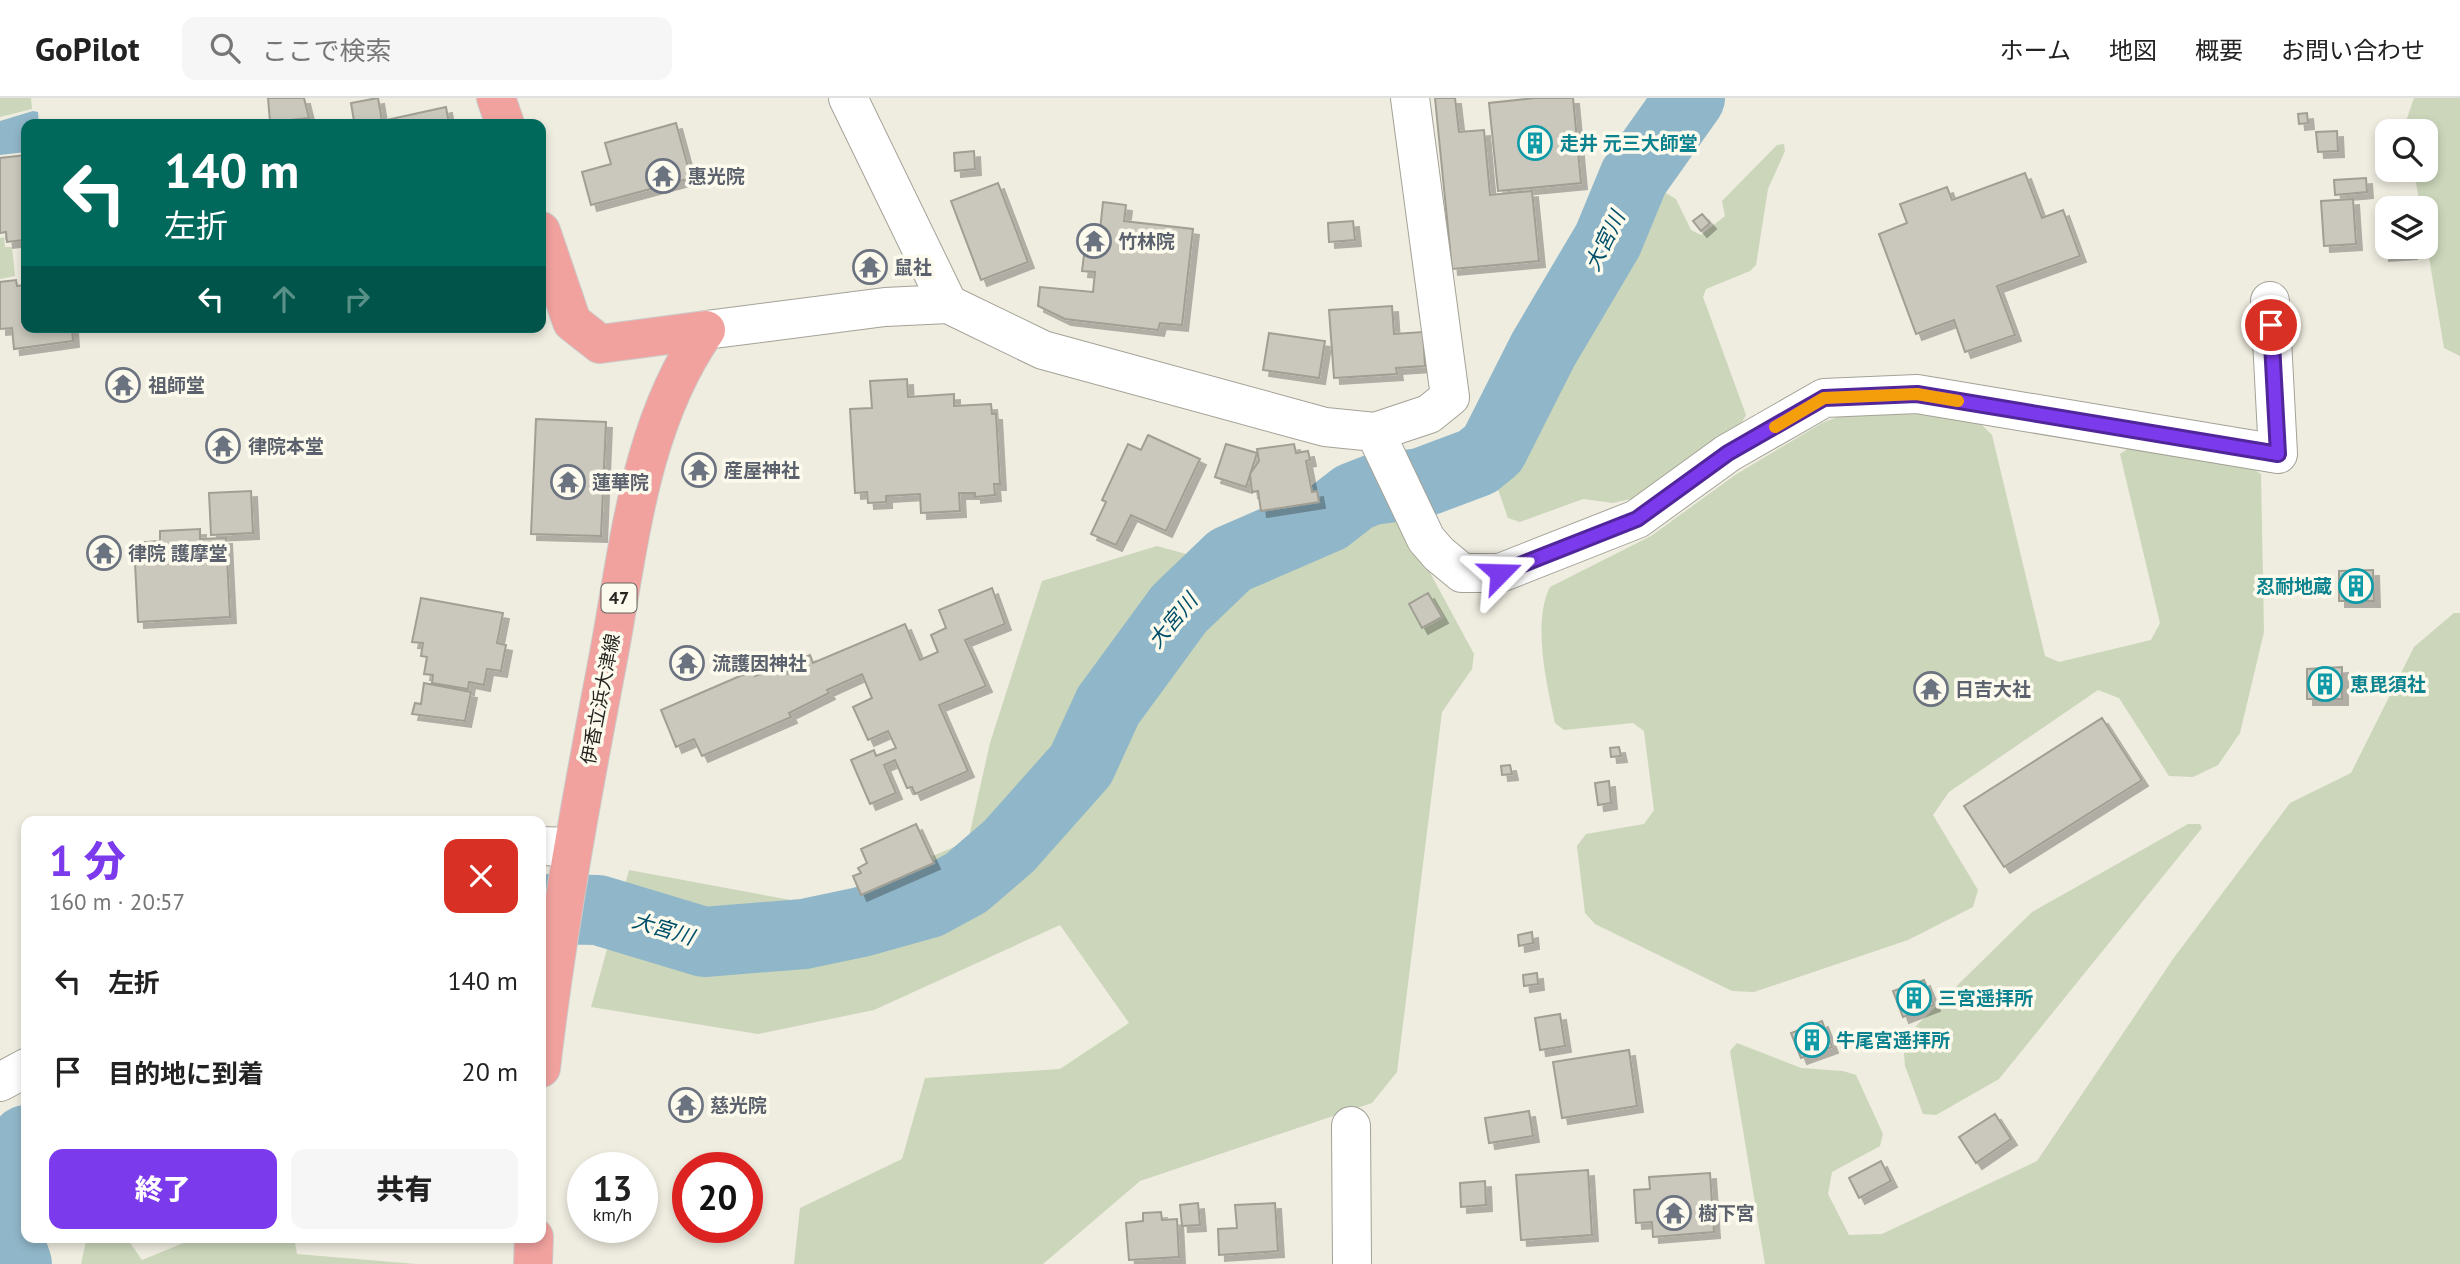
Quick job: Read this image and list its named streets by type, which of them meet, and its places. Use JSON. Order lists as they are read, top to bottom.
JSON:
{
  "streets": {
    "main road": ["47", "伊香立浜大津線"]
  },
  "water": ["大宮川"],
  "places": {
    "building": [
      "走井 元三大師堂",
      "忍耐地蔵",
      "恵毘須社",
      "三宮遥拝所",
      "牛尾宮遥拝所"
    ],
    "temple": [
      "惠光院",
      "竹林院",
      "鼠社",
      "祖師堂",
      "律院本堂",
      "産屋神社",
      "蓮華院",
      "律院 護摩堂",
      "流護因神社",
      "日吉大社",
      "慈光院",
      "樹下宮"
    ]
  },
  "page": {
    "header": "GoPilot",
    "search": "ここで検索",
    "nav": [
      "ホーム",
      "地図",
      "概要",
      "お問い合わせ"
    ],
    "turn": ["140 m", "左折"],
    "heading": ["1 分", "160 m · 20:57"],
    "list": [
      {
        "name": "左折",
        "value": "140 m"
      },
      {
        "name": "目的地に到着",
        "value": "20 m"
      }
    ],
    "buttons": ["終了", "共有"],
    "speed": "13 km/h",
    "limit": "20"
  }
}
